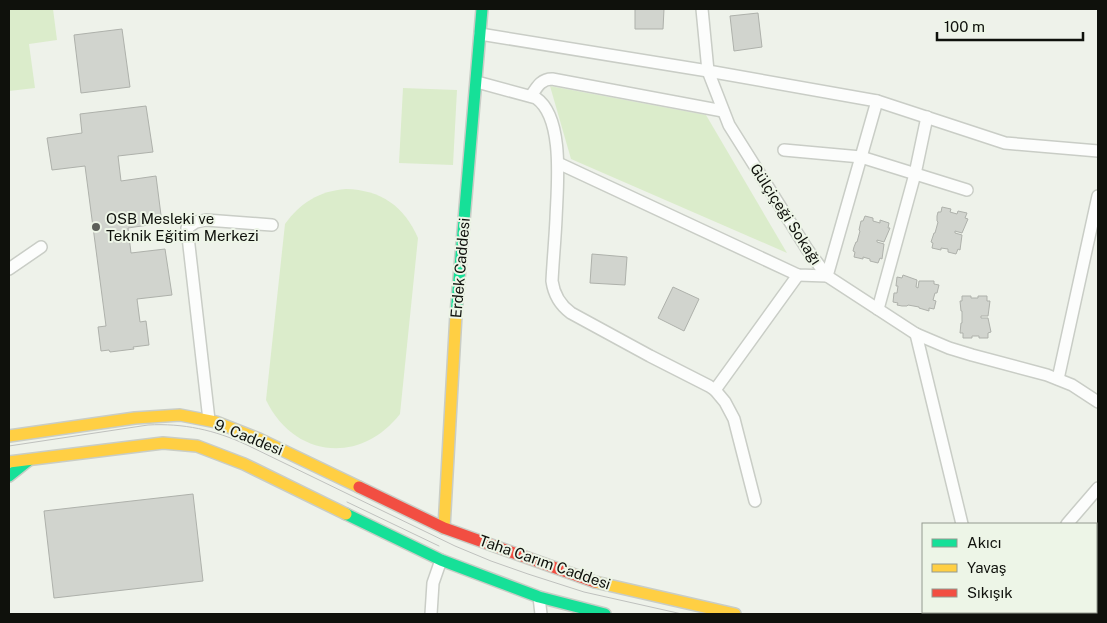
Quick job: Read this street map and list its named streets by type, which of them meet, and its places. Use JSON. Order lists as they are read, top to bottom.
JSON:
{
  "streets": {
    "main road": ["Erdek Caddesi", "9. Caddesi", "Taha Carım Caddesi"],
    "street": ["Gülçiçeği Sokağı"]
  },
  "crossings": [
    ["Erdek Caddesi", "9. Caddesi"],
    ["Erdek Caddesi", "Taha Carım Caddesi"],
    ["9. Caddesi", "Taha Carım Caddesi"]
  ],
  "places": ["OSB Mesleki ve Teknik Eğitim Merkezi"],
  "legend": ["Akıcı", "Yavaş", "Sıkışık"],
  "scale_bar": "100 m"
}
